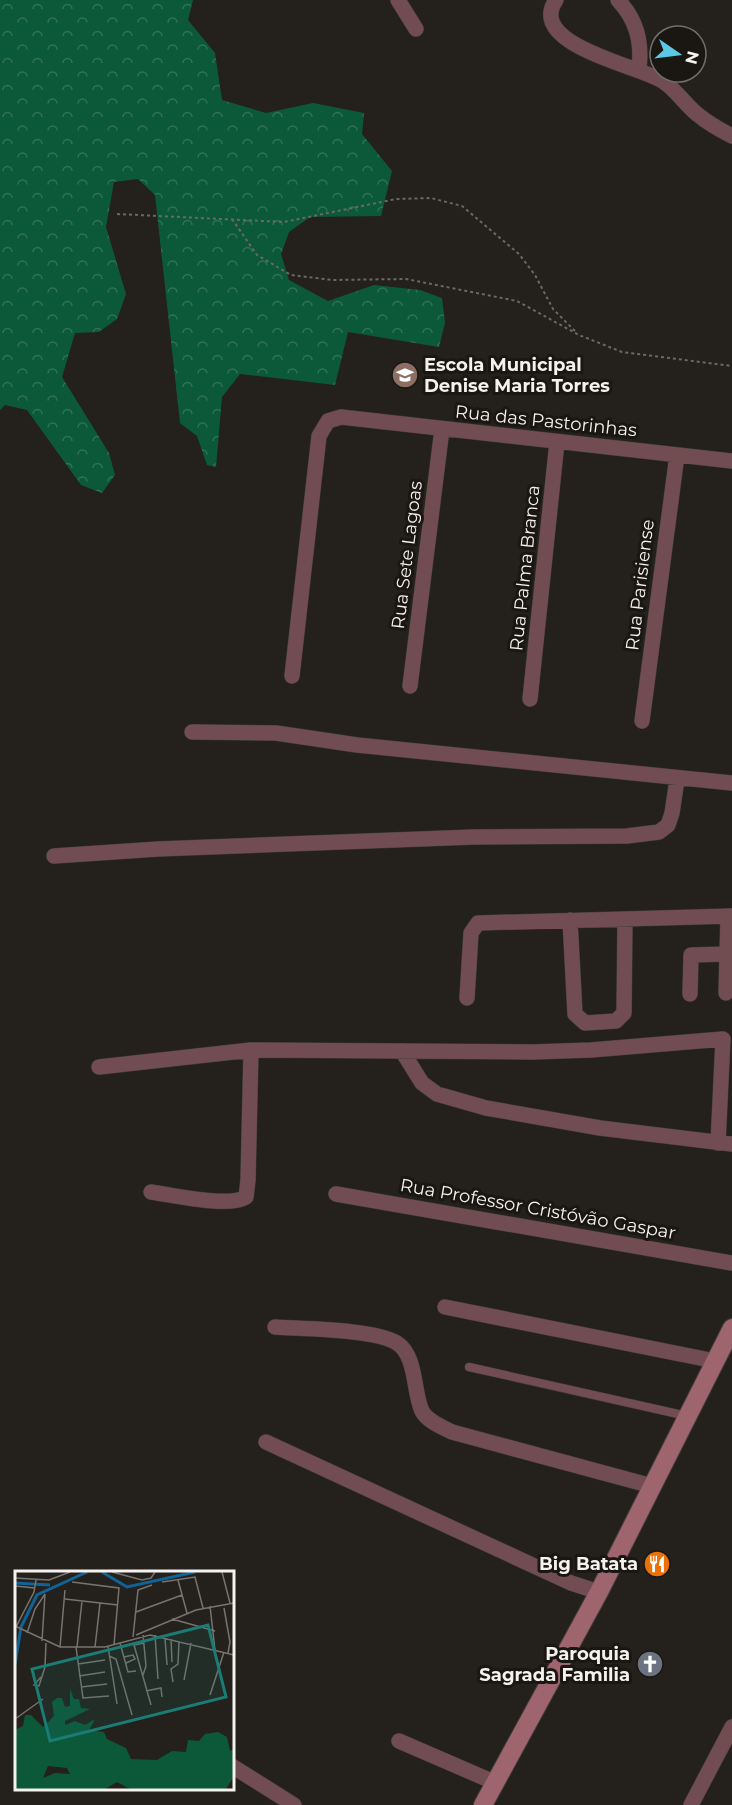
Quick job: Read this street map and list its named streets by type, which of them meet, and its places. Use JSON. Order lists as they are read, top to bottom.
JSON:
{
  "streets": {
    "street": [
      "Rua das Pastorinhas",
      "Rua Sete Lagoas",
      "Rua Palma Branca",
      "Rua Parisiense",
      "Rua Professor Cristóvão Gaspar"
    ]
  },
  "crossings": [
    ["Rua das Pastorinhas", "Rua Sete Lagoas"],
    ["Rua das Pastorinhas", "Rua Palma Branca"],
    ["Rua das Pastorinhas", "Rua Parisiense"]
  ],
  "places": {
    "school or university": ["Escola Municipal Denise Maria Torres"],
    "restaurant": ["Big Batata"],
    "church": ["Paroquia Sagrada Familia"]
  },
  "north": "right"
}
